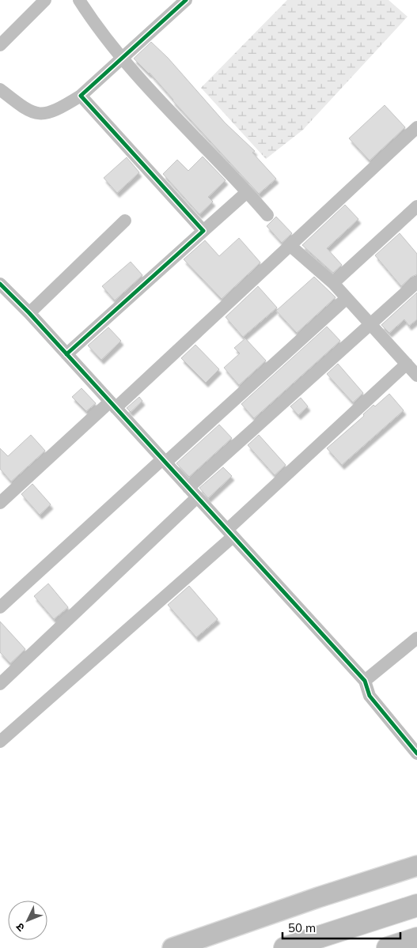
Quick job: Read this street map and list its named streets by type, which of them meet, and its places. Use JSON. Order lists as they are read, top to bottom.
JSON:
{
  "scale_bar": "50 m",
  "north": "bottom left"
}
